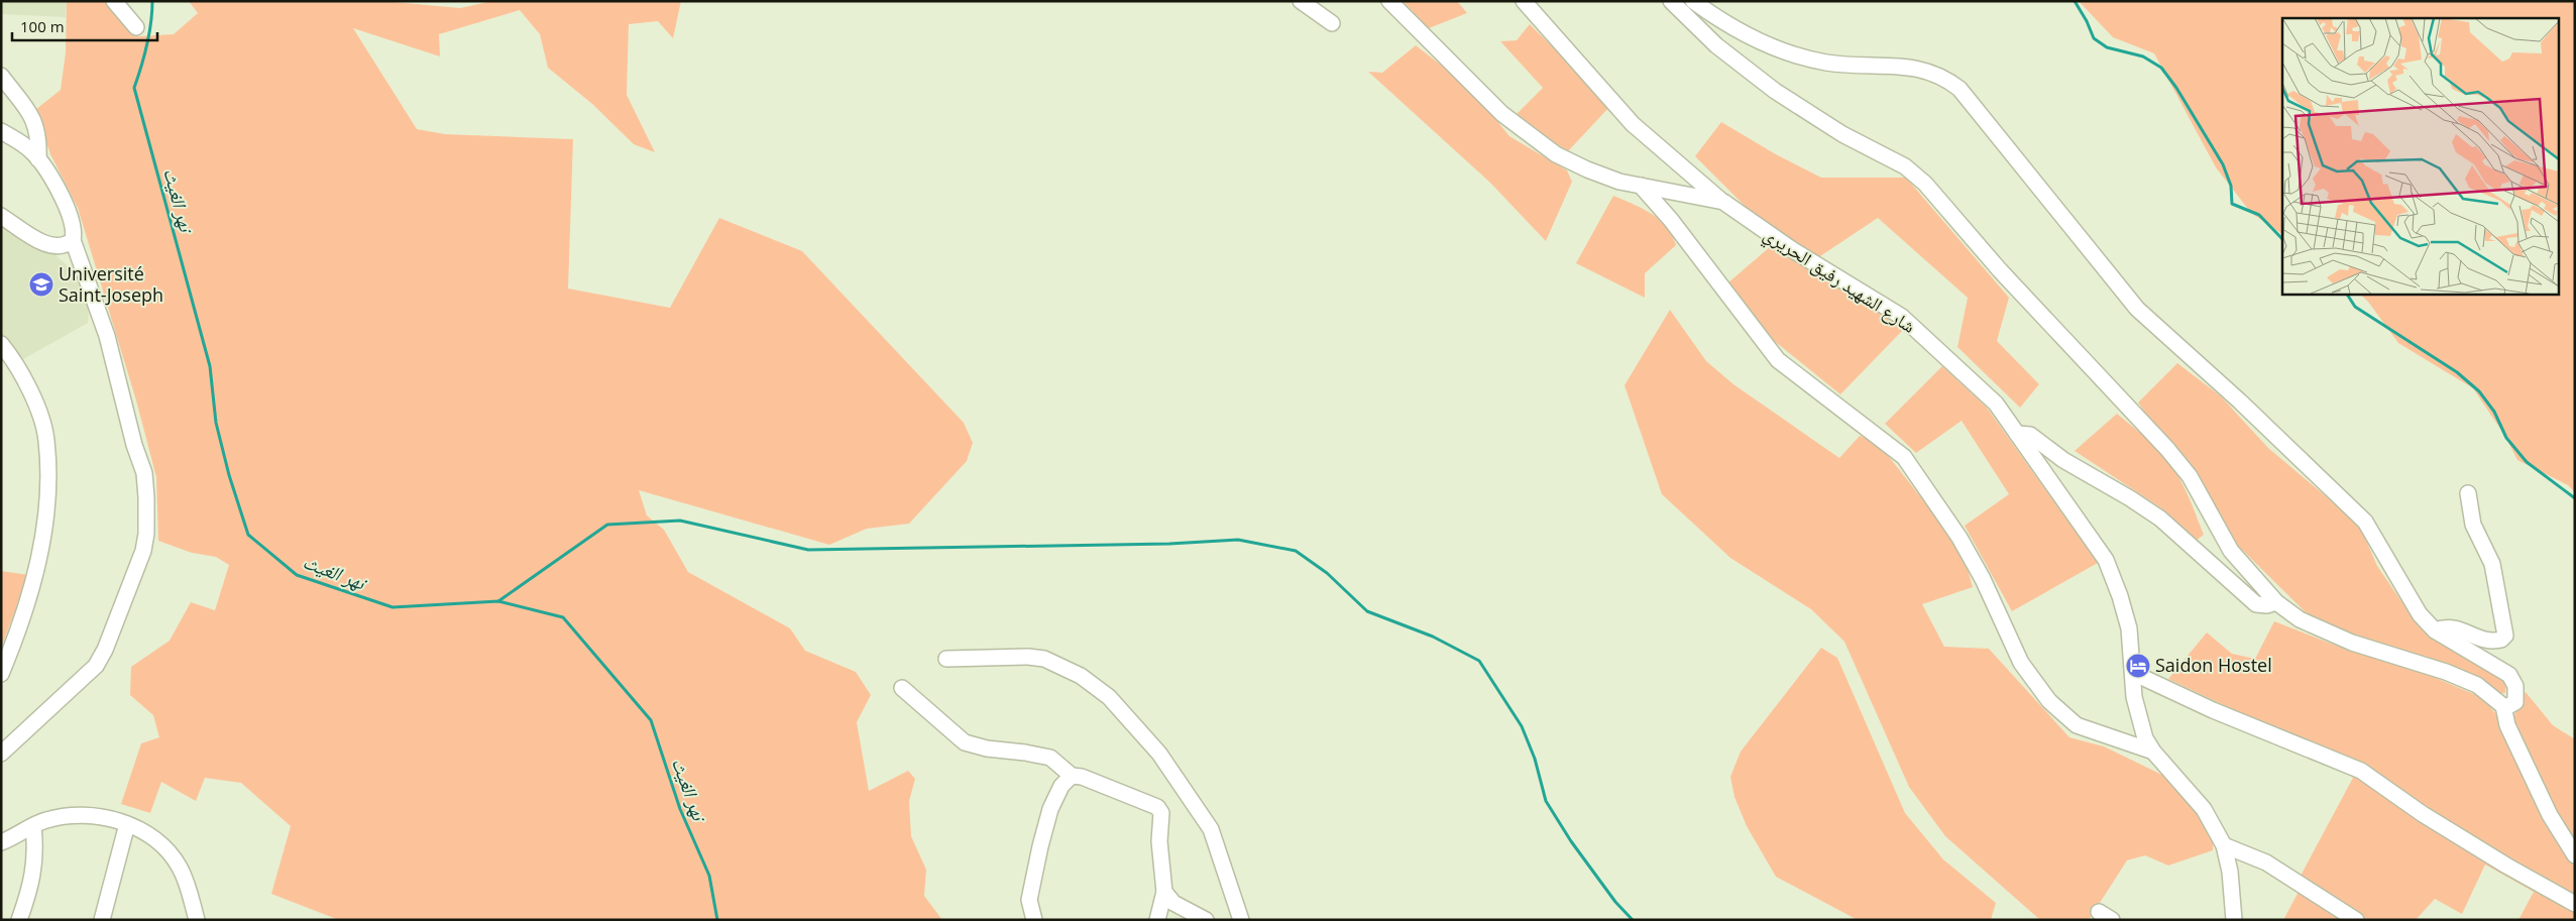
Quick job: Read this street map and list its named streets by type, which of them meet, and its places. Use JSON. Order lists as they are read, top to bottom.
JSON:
{
  "streets": {
    "street": ["شارع الشهيد رفيق الحريري"]
  },
  "water": ["نهر الغيث"],
  "places": {
    "school or university": ["Université Saint-Joseph"],
    "hotel": ["Saidon Hostel"]
  },
  "scale_bar": "100 m"
}
